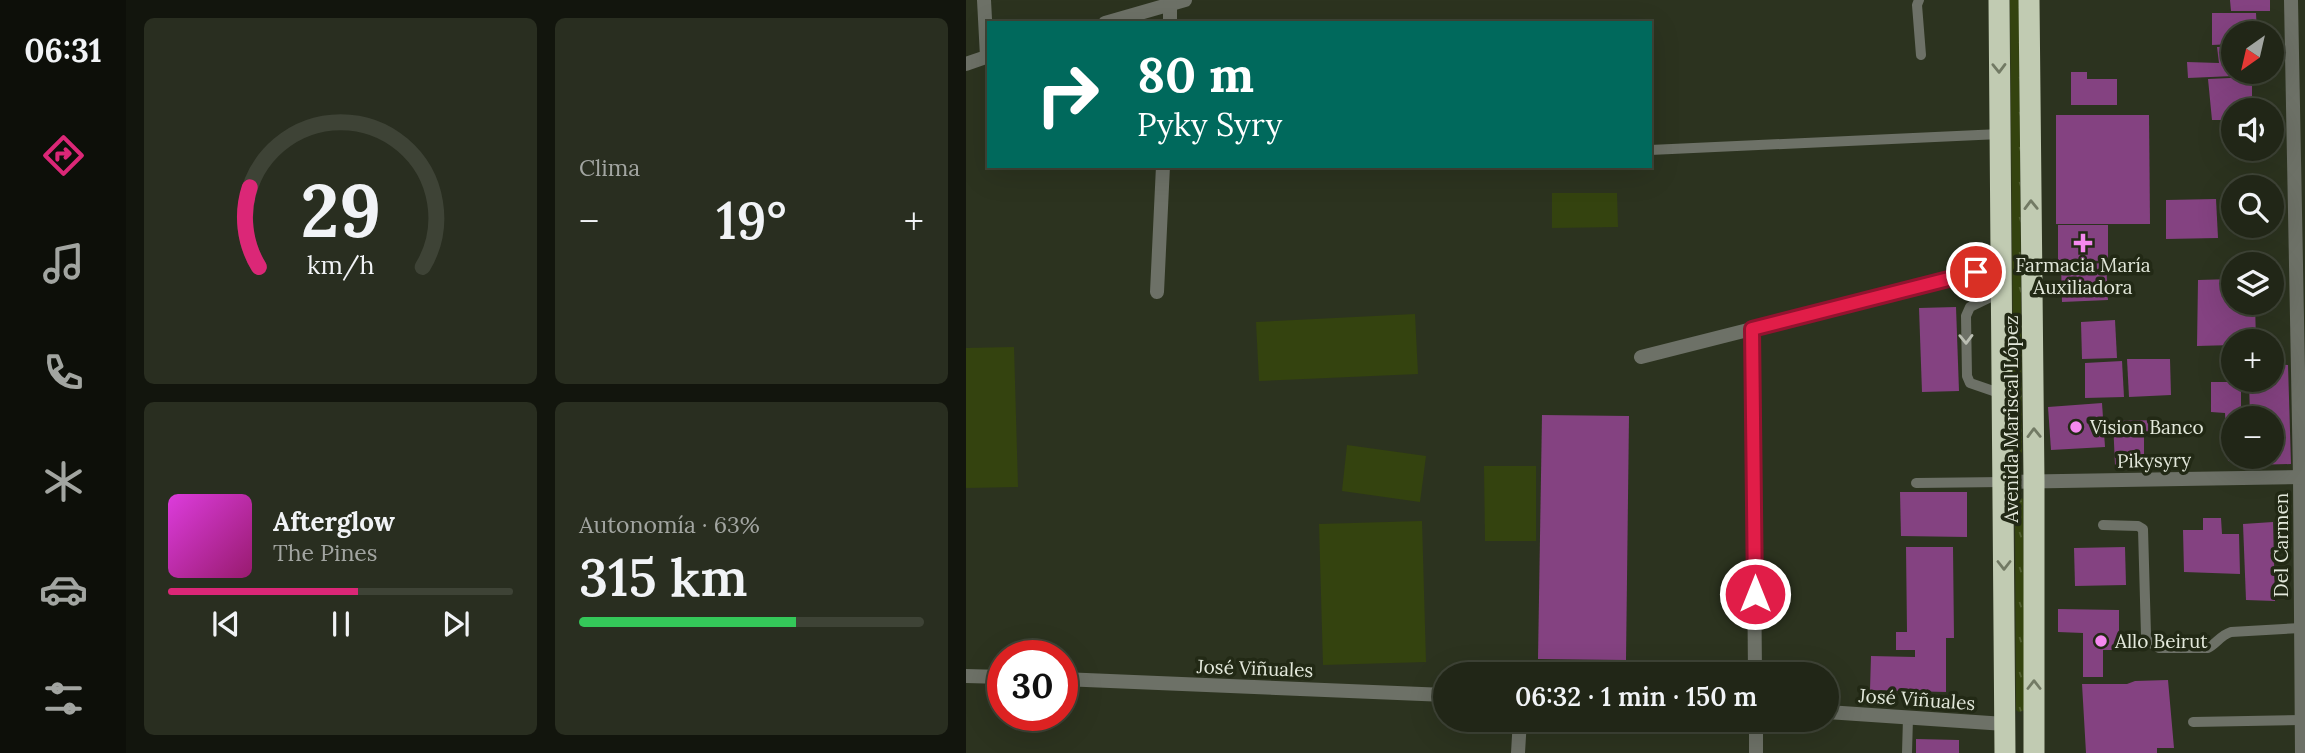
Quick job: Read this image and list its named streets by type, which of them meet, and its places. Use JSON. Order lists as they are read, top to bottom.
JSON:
{
  "streets": {
    "highway": ["Avenida Mariscal López"],
    "street": ["Pikysyry", "Del Carmen", "José Viñuales"]
  },
  "crossings": [
    ["Avenida Mariscal López", "Pikysyry"],
    ["Avenida Mariscal López", "José Viñuales"],
    ["Pikysyry", "Del Carmen"]
  ],
  "places": {
    "health": ["Farmacia María Auxiliadora"],
    "other": ["Vision Banco", "Allo Beirut"]
  },
  "north": "bottom left",
  "page": {
    "tabs": "06:31",
    "tile": [
      "Clima",
      ["Autonomía · 63%", "315 km"]
    ],
    "map_buttons": ["+", "−"],
    "turn": ["80 m", "Pyky Syry"],
    "heat": ["−", "19°", "+"],
    "song": ["Afterglow", "The Pines"],
    "limit": "30",
    "trip": "06:32 · 1 min · 150 m",
    "gauge": ["29", "km/h"]
  }
}
